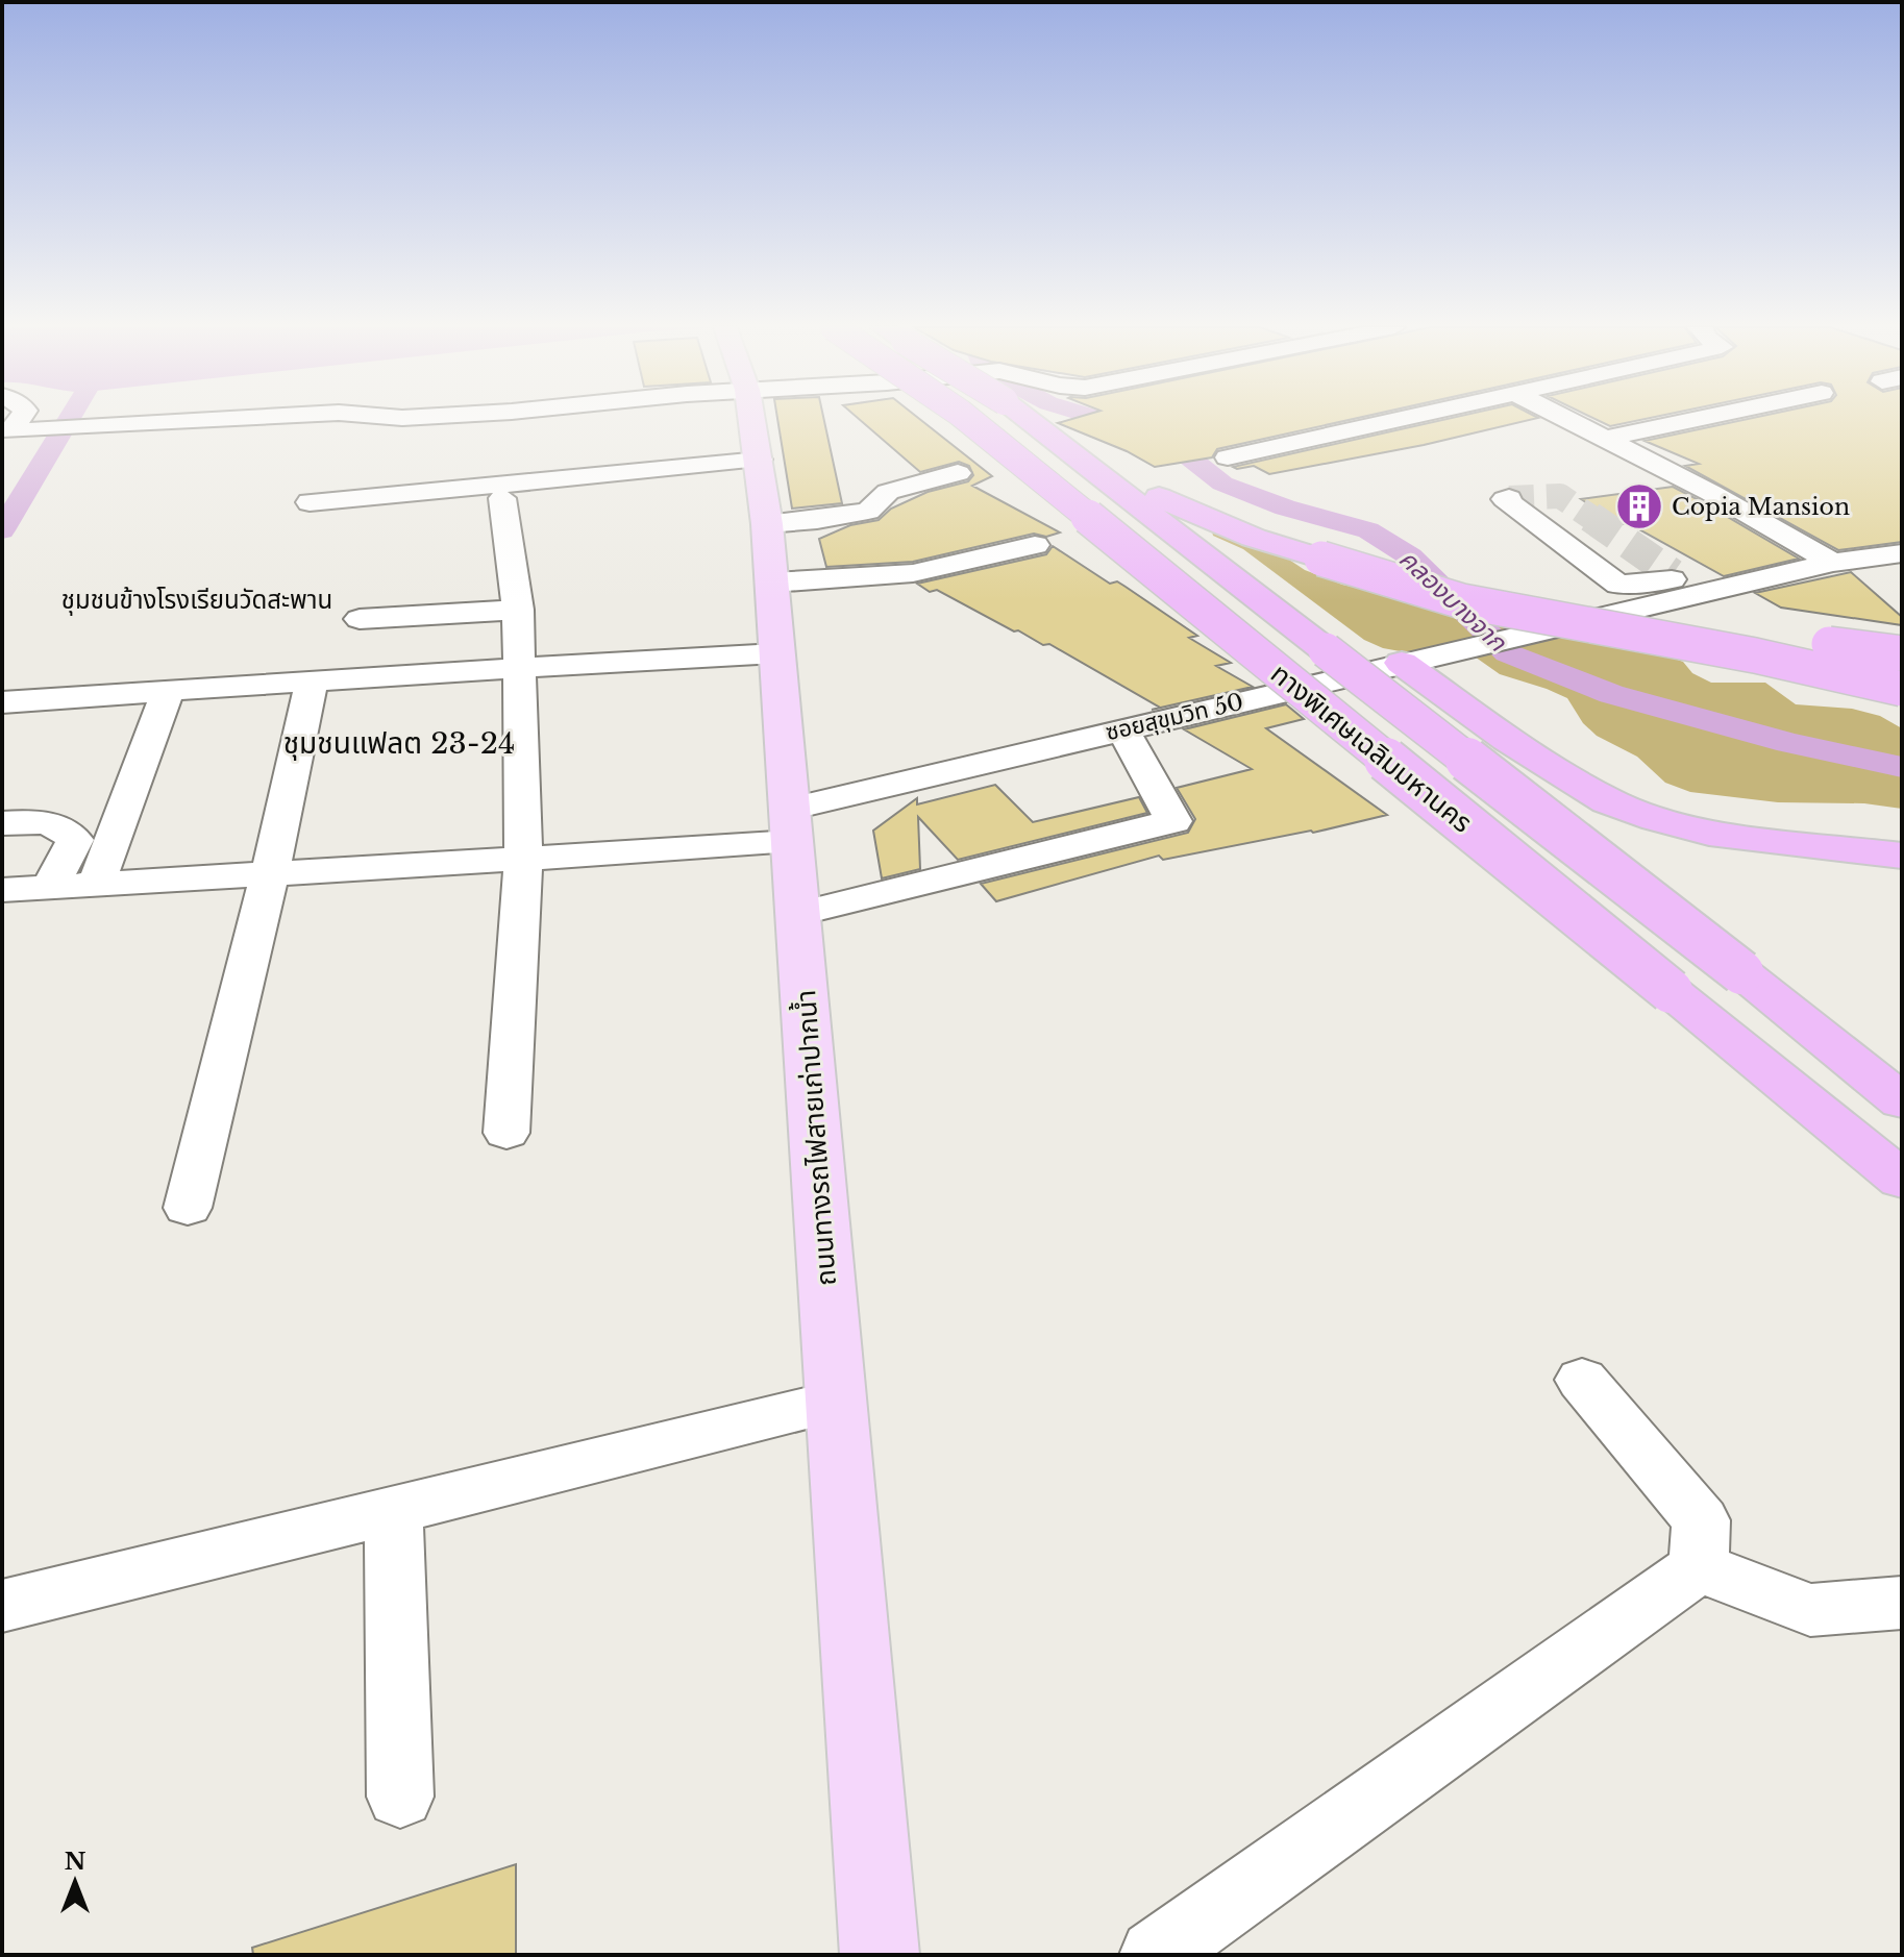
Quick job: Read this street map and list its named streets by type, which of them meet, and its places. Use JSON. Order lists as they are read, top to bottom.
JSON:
{
  "streets": {
    "highway": ["ทางพิเศษเฉลิมมหานคร"],
    "main road": ["ถนนทางรถไฟสายเก่าปากน้ำ"],
    "street": ["ซอยสุขุมวิท 50"]
  },
  "crossings": [
    ["ซอยสุขุมวิท 50", "ถนนทางรถไฟสายเก่าปากน้ำ"]
  ],
  "districts": ["ชุมชนข้างโรงเรียนวัดสะพาน", "ชุมชนแฟลต 23-24"],
  "water": ["คลองบางจาก"],
  "places": {
    "building": ["Copia Mansion"]
  },
  "north": "top"
}
